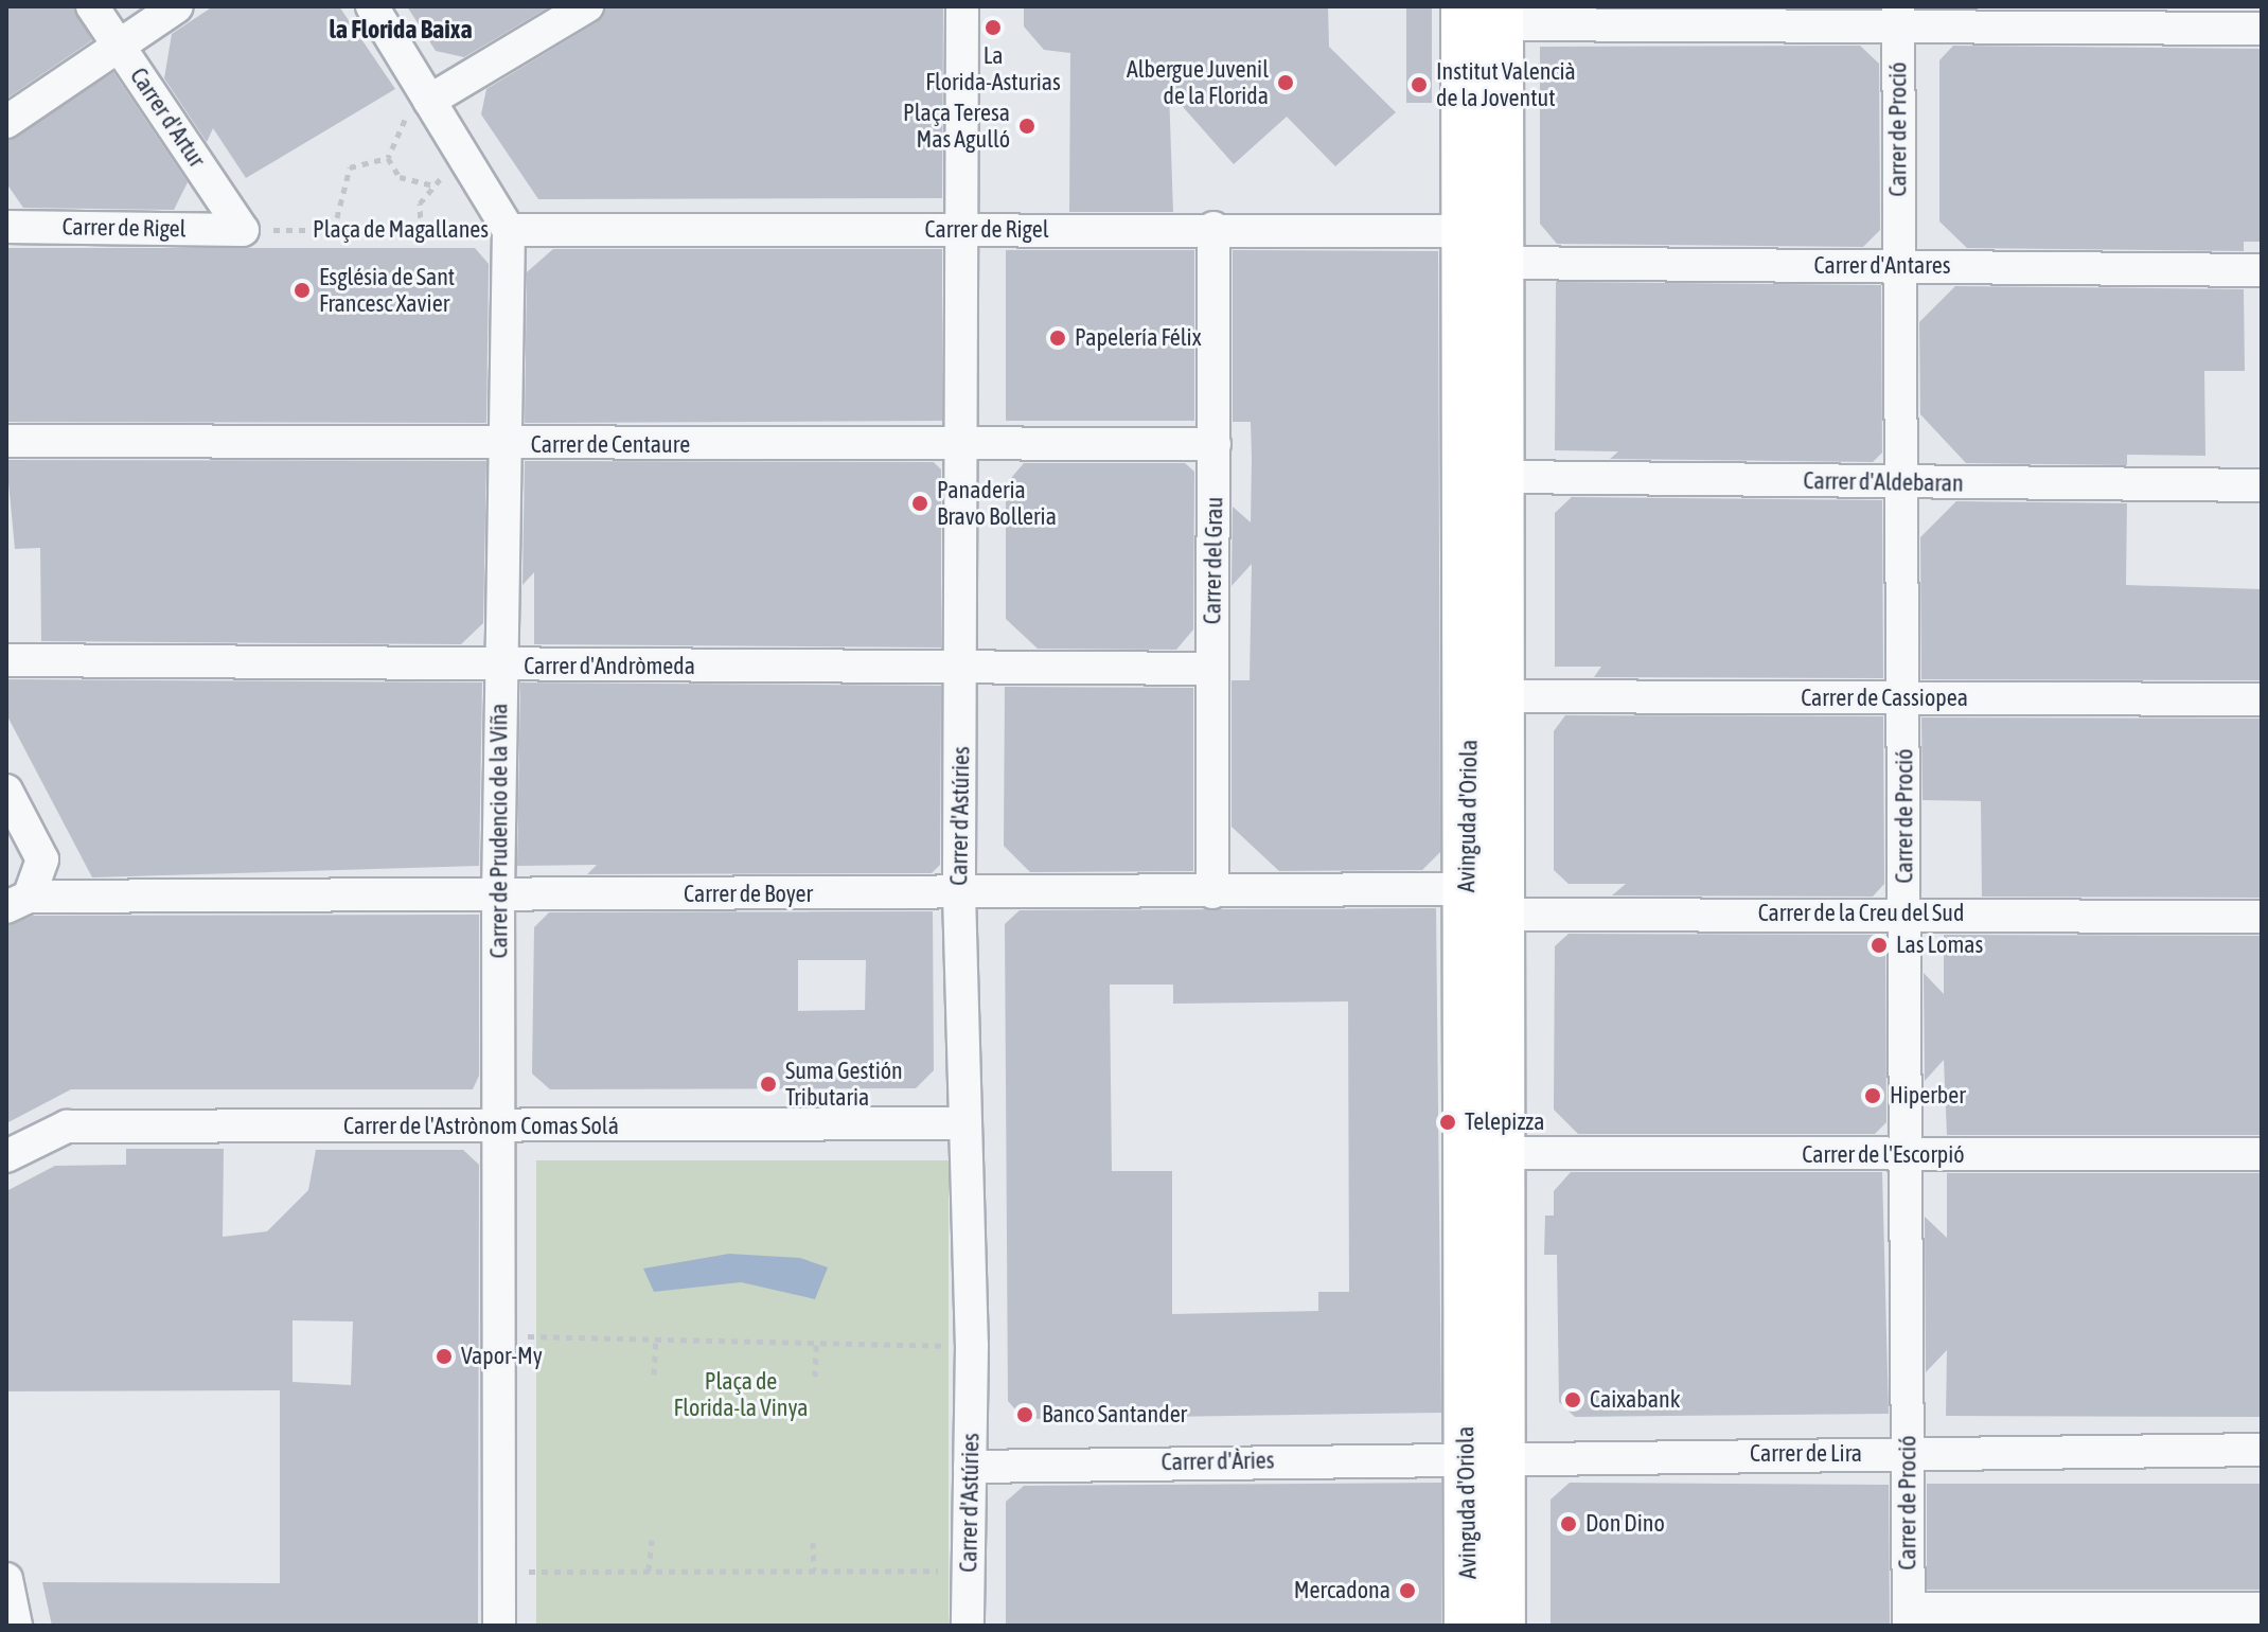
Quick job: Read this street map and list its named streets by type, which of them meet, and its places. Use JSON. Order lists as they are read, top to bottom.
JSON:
{
  "streets": {
    "main road": ["Avinguda d'Oriola"],
    "street": [
      "Carrer d'Artur",
      "Carrer de Proció",
      "Carrer de Rigel",
      "Plaça de Magallanes",
      "Carrer d'Antares",
      "Carrer de Centaure",
      "Carrer d'Aldebaran",
      "Carrer del Grau",
      "Carrer d'Andròmeda",
      "Carrer de Cassiopea",
      "Carrer d'Astúries",
      "Carrer de Prudencio de la Viña",
      "Carrer de Boyer",
      "Carrer de la Creu del Sud",
      "Carrer de l'Astrònom Comas Solá",
      "Carrer de l'Escorpió",
      "Carrer de Lira",
      "Carrer d'Àries"
    ]
  },
  "crossings": [
    ["Carrer d'Artur", "Carrer de Rigel"],
    ["Carrer d'Artur", "Plaça de Magallanes"],
    ["Carrer de Proció", "Carrer d'Antares"],
    ["Carrer de Proció", "Carrer d'Aldebaran"],
    ["Carrer de Proció", "Carrer de Cassiopea"],
    ["Carrer de Proció", "Carrer de la Creu del Sud"],
    ["Carrer de Proció", "Carrer de l'Escorpió"],
    ["Carrer de Proció", "Carrer de Lira"],
    ["Carrer de Rigel", "Plaça de Magallanes"],
    ["Carrer de Rigel", "Carrer del Grau"],
    ["Carrer de Rigel", "Carrer d'Astúries"],
    ["Carrer de Rigel", "Avinguda d'Oriola"],
    ["Carrer de Rigel", "Carrer de Prudencio de la Viña"],
    ["Plaça de Magallanes", "Carrer de Prudencio de la Viña"],
    ["Carrer d'Antares", "Avinguda d'Oriola"],
    ["Carrer de Centaure", "Carrer del Grau"],
    ["Carrer de Centaure", "Carrer d'Astúries"],
    ["Carrer de Centaure", "Carrer de Prudencio de la Viña"],
    ["Carrer d'Aldebaran", "Avinguda d'Oriola"],
    ["Carrer del Grau", "Carrer d'Andròmeda"],
    ["Carrer del Grau", "Carrer de Boyer"],
    ["Carrer d'Andròmeda", "Carrer d'Astúries"],
    ["Carrer d'Andròmeda", "Carrer de Prudencio de la Viña"],
    ["Carrer de Cassiopea", "Avinguda d'Oriola"],
    ["Carrer d'Astúries", "Carrer de Boyer"],
    ["Carrer d'Astúries", "Carrer de l'Astrònom Comas Solá"],
    ["Carrer d'Astúries", "Carrer d'Àries"],
    ["Avinguda d'Oriola", "Carrer de Boyer"],
    ["Avinguda d'Oriola", "Carrer de la Creu del Sud"],
    ["Avinguda d'Oriola", "Carrer de l'Escorpió"],
    ["Avinguda d'Oriola", "Carrer de Lira"],
    ["Avinguda d'Oriola", "Carrer d'Àries"],
    ["Carrer de Prudencio de la Viña", "Carrer de Boyer"],
    ["Carrer de Prudencio de la Viña", "Carrer de l'Astrònom Comas Solá"],
    ["Carrer de Lira", "Carrer d'Àries"]
  ],
  "districts": ["la Florida Baixa"],
  "parks": ["Plaça de Florida-la Vinya"],
  "places": [
    "La Florida-Asturias",
    "Albergue Juvenil de la Florida",
    "Institut Valencià de la Joventut",
    "Plaça Teresa Mas Agulló",
    "Església de Sant Francesc Xavier",
    "Papelería Félix",
    "Panaderia Bravo Bolleria",
    "Las Lomas",
    "Suma Gestión Tributaria",
    "Hiperber",
    "Telepizza",
    "Vapor-My",
    "Caixabank",
    "Banco Santander",
    "Don Dino",
    "Mercadona"
  ]
}
